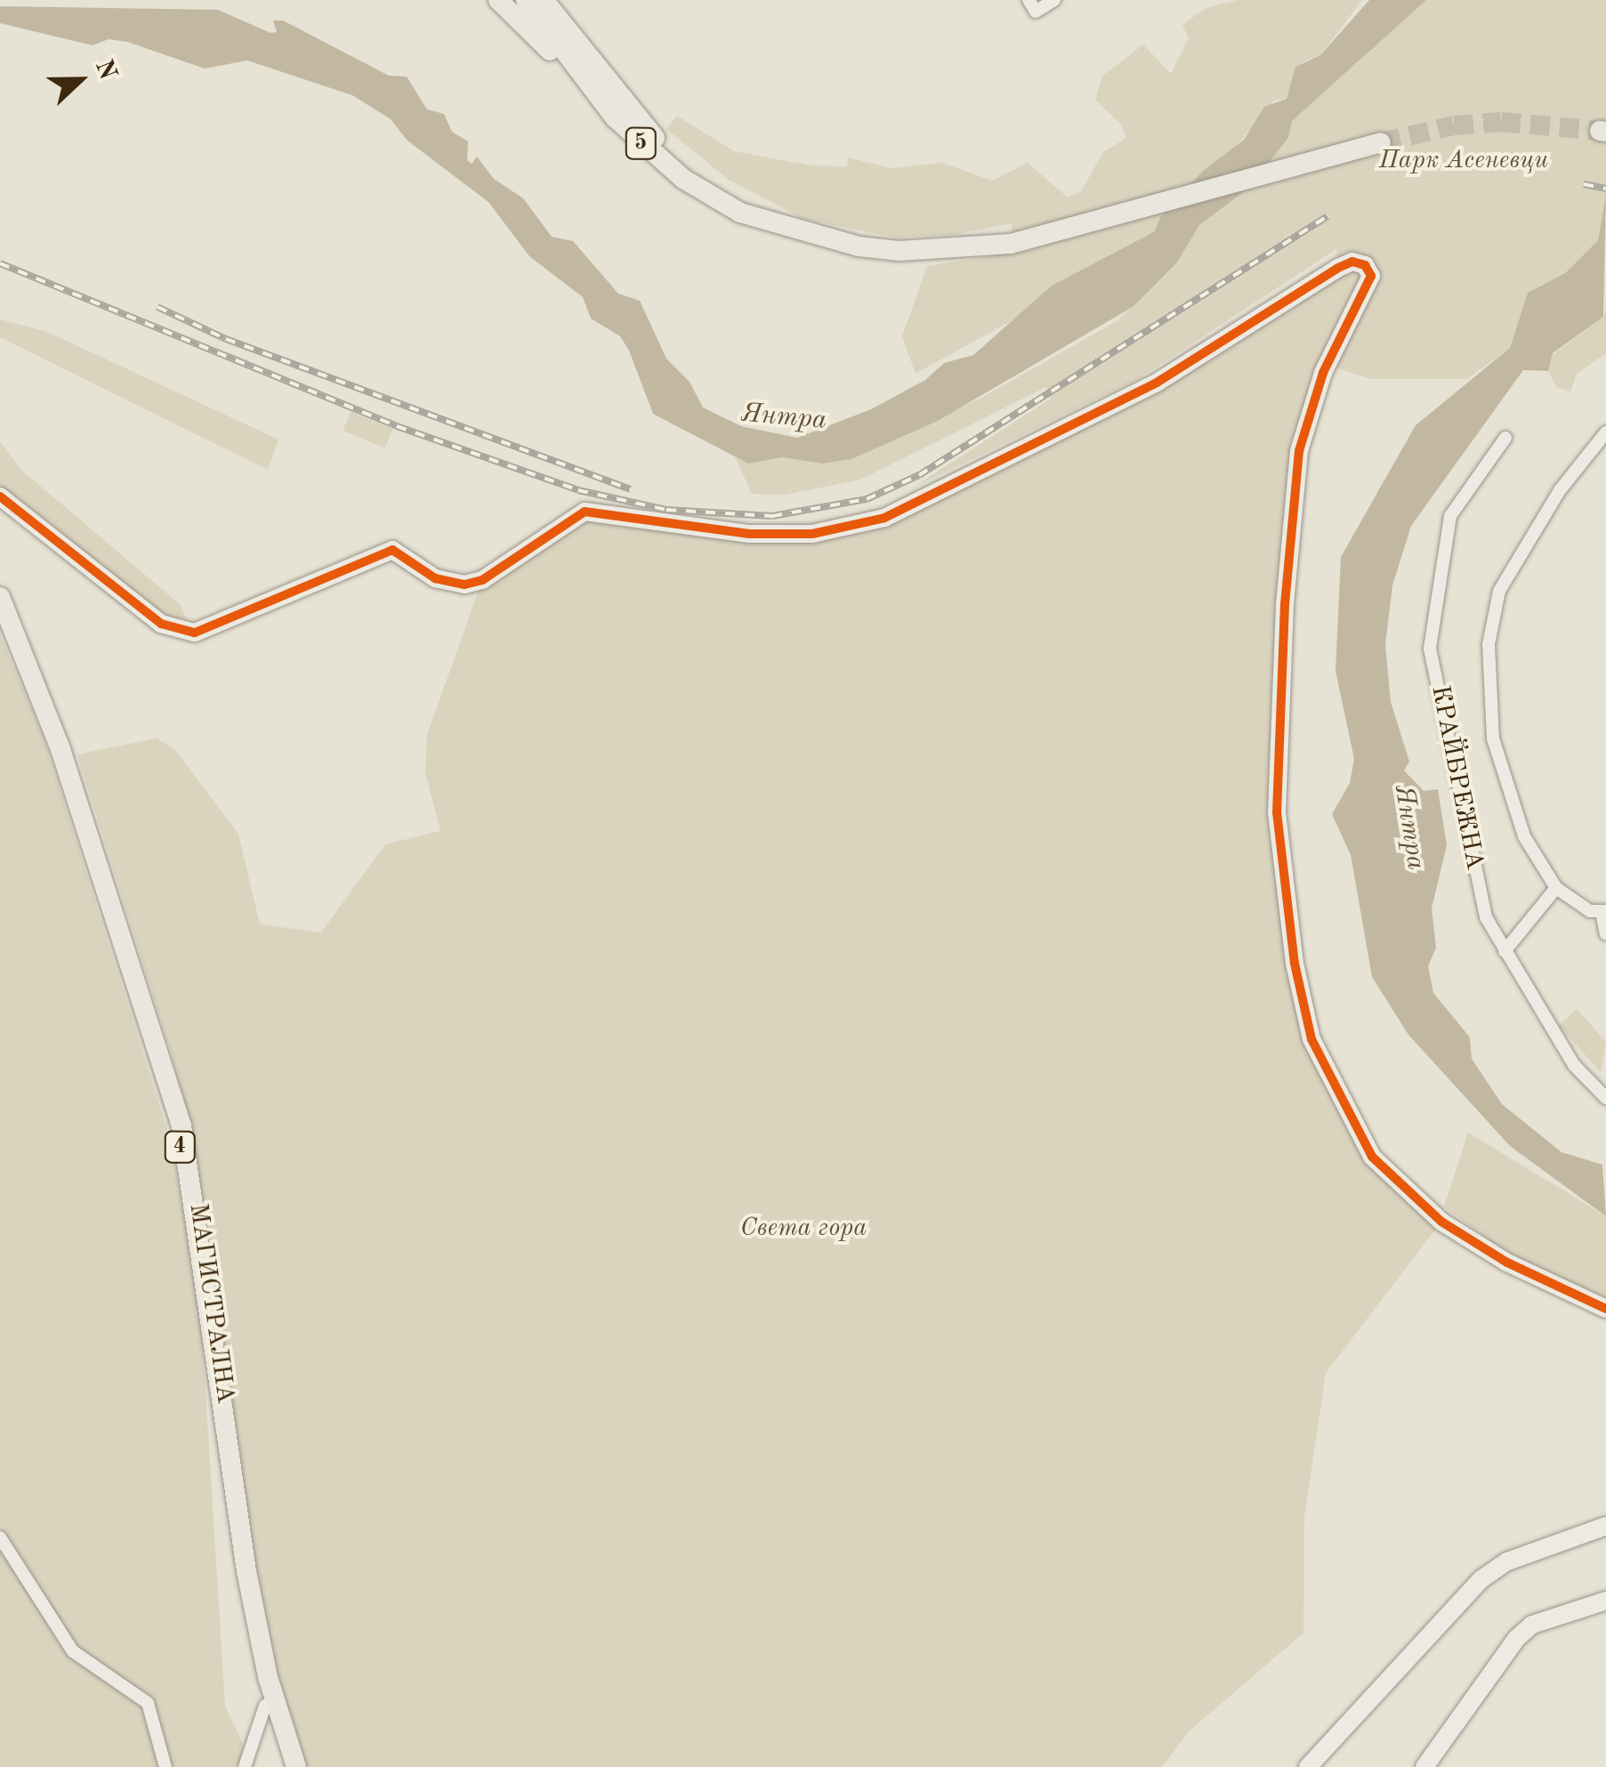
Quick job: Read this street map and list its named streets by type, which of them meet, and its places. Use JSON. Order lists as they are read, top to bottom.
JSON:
{
  "streets": {
    "main road": ["5", "4", "МАГИСТРАЛНА"],
    "street": ["КРАЙБРЕЖНА"]
  },
  "water": ["Янтра"],
  "parks": ["Парк Асеневци", "Света гора"],
  "north": "right"
}
